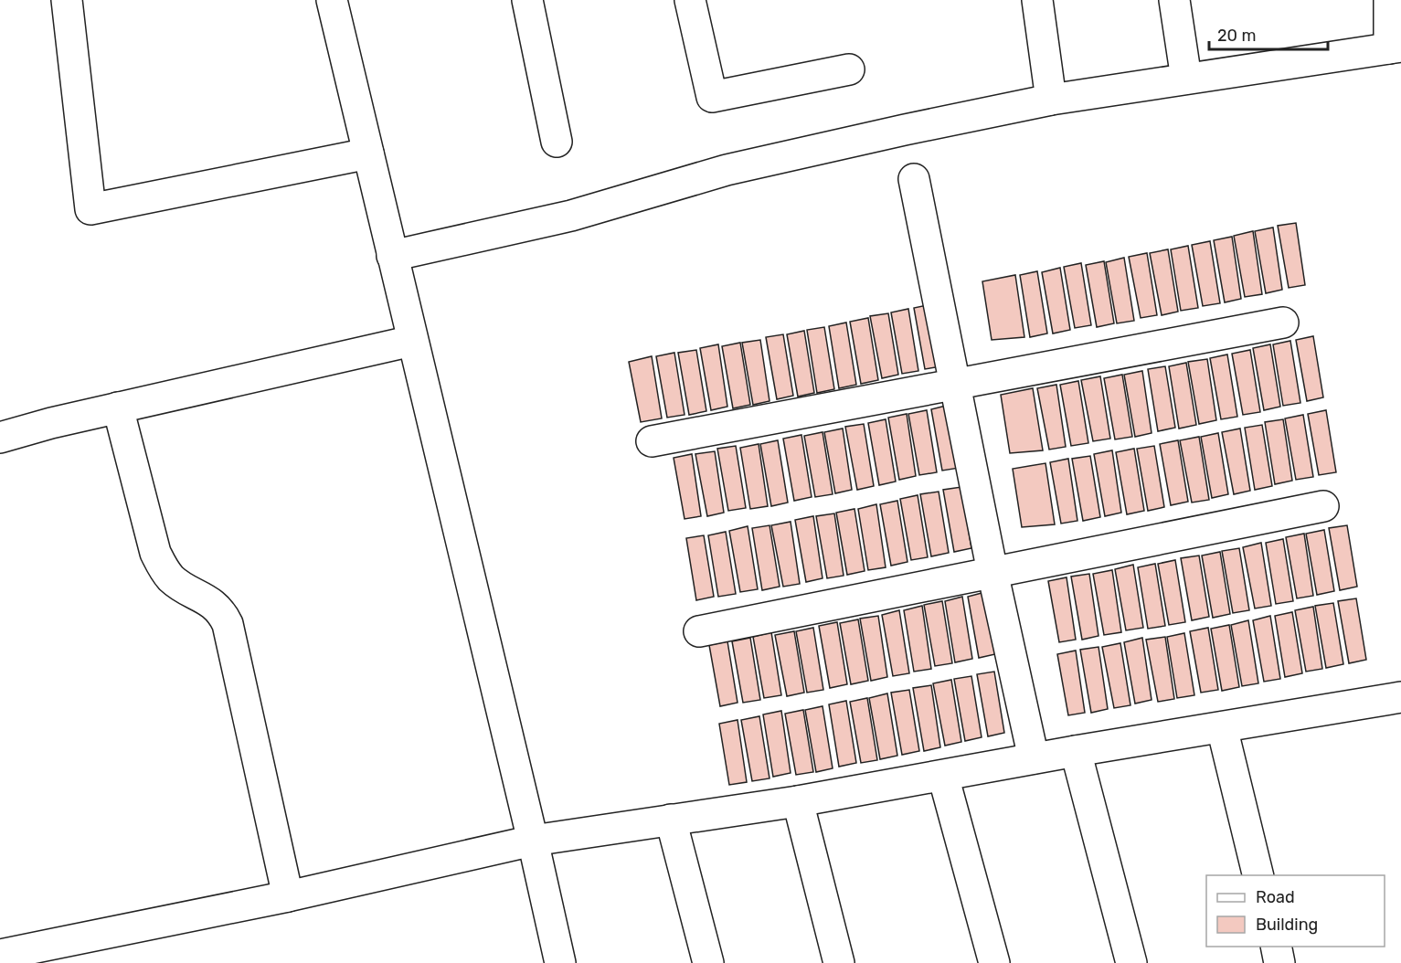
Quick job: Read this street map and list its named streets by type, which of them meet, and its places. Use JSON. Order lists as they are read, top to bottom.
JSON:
{
  "legend": ["Road", "Building"],
  "scale_bar": "20 m"
}
